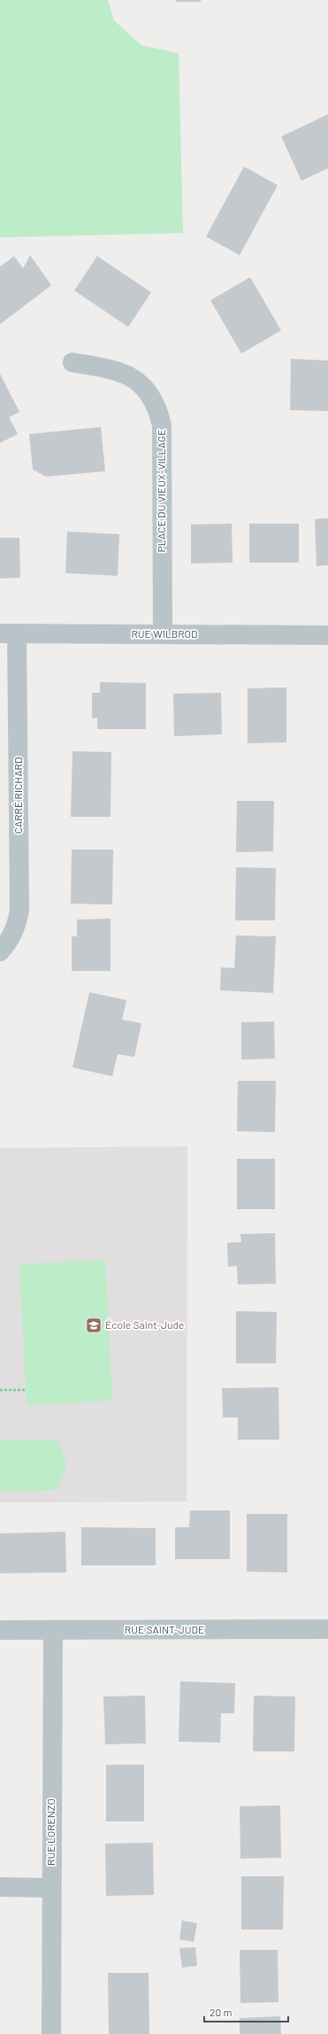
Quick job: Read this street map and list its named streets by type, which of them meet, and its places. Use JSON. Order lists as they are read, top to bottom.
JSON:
{
  "streets": {
    "street": [
      "PLACE DU VIEUX-VILLAGE",
      "RUE WILBROD",
      "CARRÉ RICHARD",
      "RUE SAINT-JUDE",
      "RUE LORENZO"
    ]
  },
  "crossings": [
    ["PLACE DU VIEUX-VILLAGE", "RUE WILBROD"],
    ["RUE WILBROD", "CARRÉ RICHARD"],
    ["RUE SAINT-JUDE", "RUE LORENZO"]
  ],
  "places": {
    "school or university": ["École Saint-Jude"]
  },
  "scale_bar": "20 m"
}
